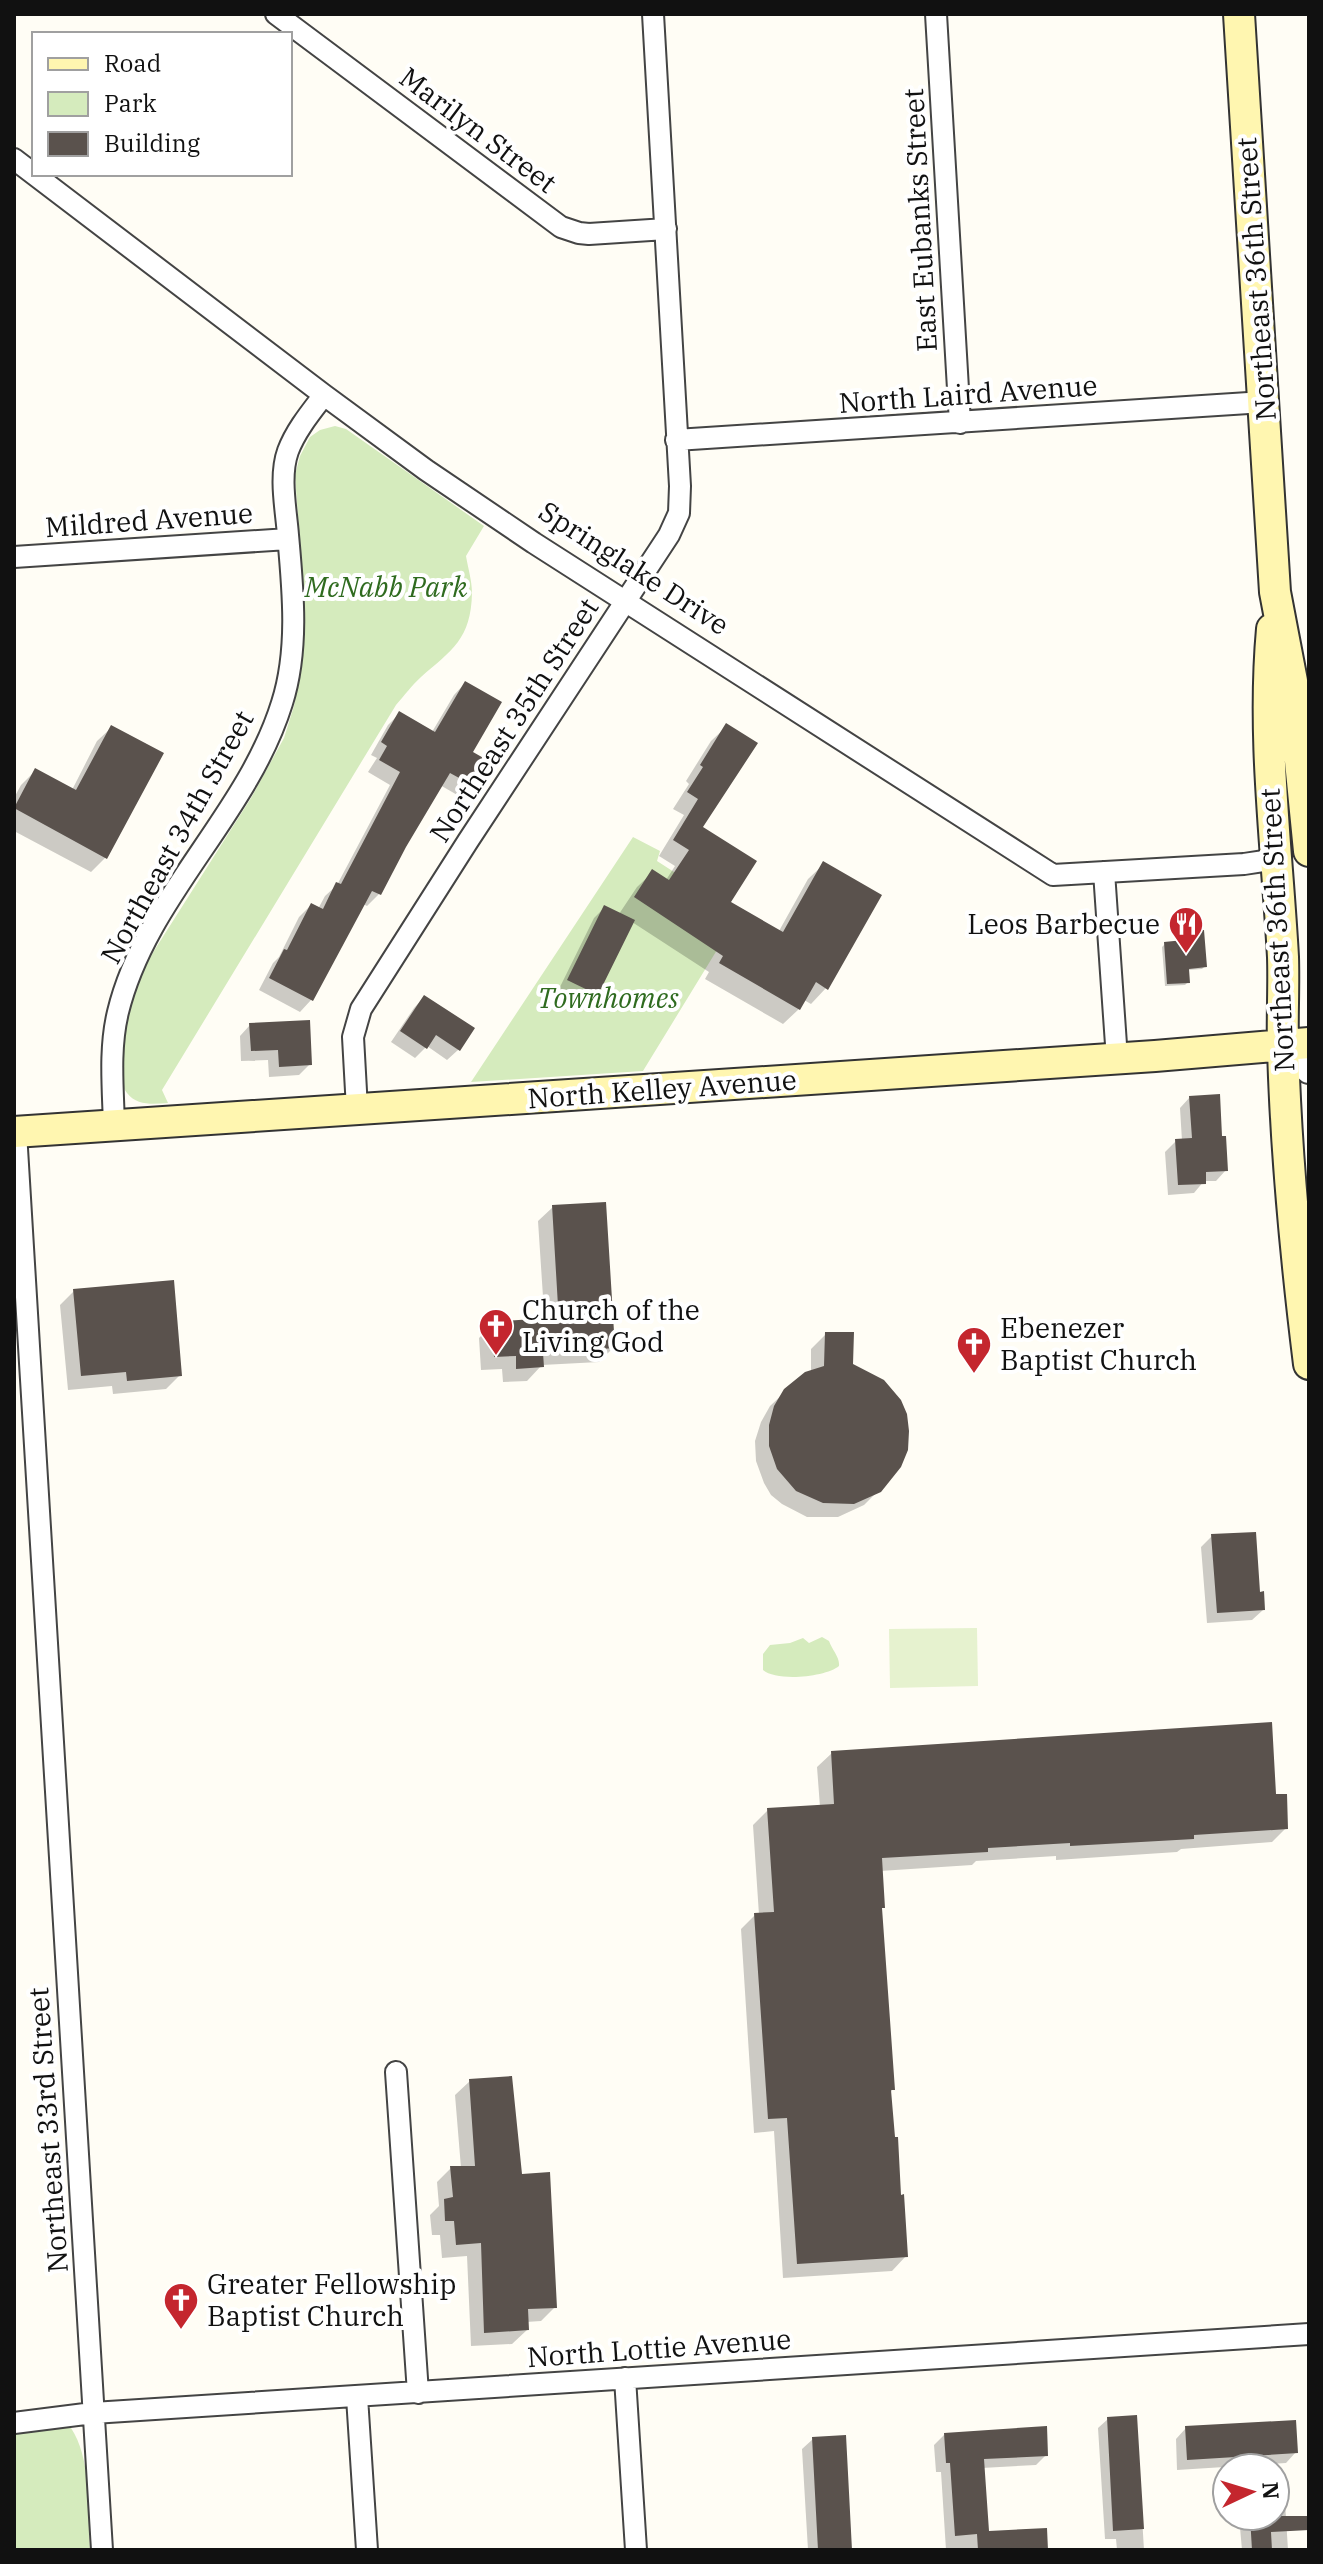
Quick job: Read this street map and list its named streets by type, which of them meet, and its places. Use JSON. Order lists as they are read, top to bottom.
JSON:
{
  "streets": {
    "main road": ["Northeast 36th Street", "North Kelley Avenue"],
    "street": [
      "Marilyn Street",
      "East Eubanks Street",
      "North Laird Avenue",
      "Mildred Avenue",
      "Springlake Drive",
      "Northeast 35th Street",
      "Northeast 34th Street",
      "Northeast 33rd Street",
      "North Lottie Avenue"
    ]
  },
  "crossings": [
    ["Marilyn Street", "Northeast 35th Street"],
    ["East Eubanks Street", "North Laird Avenue"],
    ["Northeast 36th Street", "North Laird Avenue"],
    ["Northeast 36th Street", "Springlake Drive"],
    ["Northeast 36th Street", "North Kelley Avenue"],
    ["North Laird Avenue", "Northeast 35th Street"],
    ["Mildred Avenue", "Northeast 34th Street"],
    ["Springlake Drive", "Northeast 35th Street"],
    ["Springlake Drive", "Northeast 34th Street"],
    ["Northeast 35th Street", "North Kelley Avenue"],
    ["Northeast 34th Street", "North Kelley Avenue"],
    ["North Kelley Avenue", "Northeast 33rd Street"],
    ["Northeast 33rd Street", "North Lottie Avenue"]
  ],
  "parks": ["McNabb Park", "Townhomes"],
  "places": {
    "restaurant": ["Leos Barbecue"],
    "church": ["Church of the Living God", "Ebenezer Baptist Church", "Greater Fellowship Baptist Church"]
  },
  "legend": ["Road", "Park", "Building"],
  "north": "right"
}
